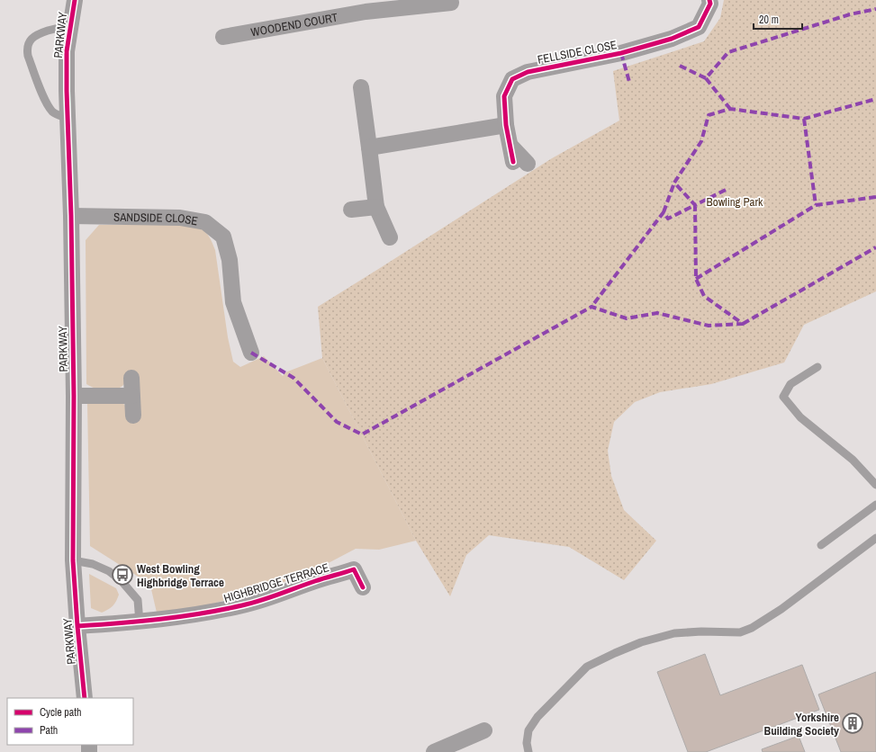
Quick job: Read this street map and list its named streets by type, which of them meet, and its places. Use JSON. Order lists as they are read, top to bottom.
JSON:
{
  "streets": {
    "street": [
      "WOODEND COURT",
      "PARKWAY",
      "FELLSIDE CLOSE",
      "SANDSIDE CLOSE",
      "HIGHBRIDGE TERRACE"
    ]
  },
  "crossings": [
    ["PARKWAY", "SANDSIDE CLOSE"],
    ["PARKWAY", "HIGHBRIDGE TERRACE"]
  ],
  "parks": ["Bowling Park"],
  "places": {
    "bus stop": ["West Bowling Highbridge Terrace"],
    "building": ["Yorkshire Building Society"]
  },
  "legend": ["Cycle path", "Path"],
  "scale_bar": "20 m"
}
